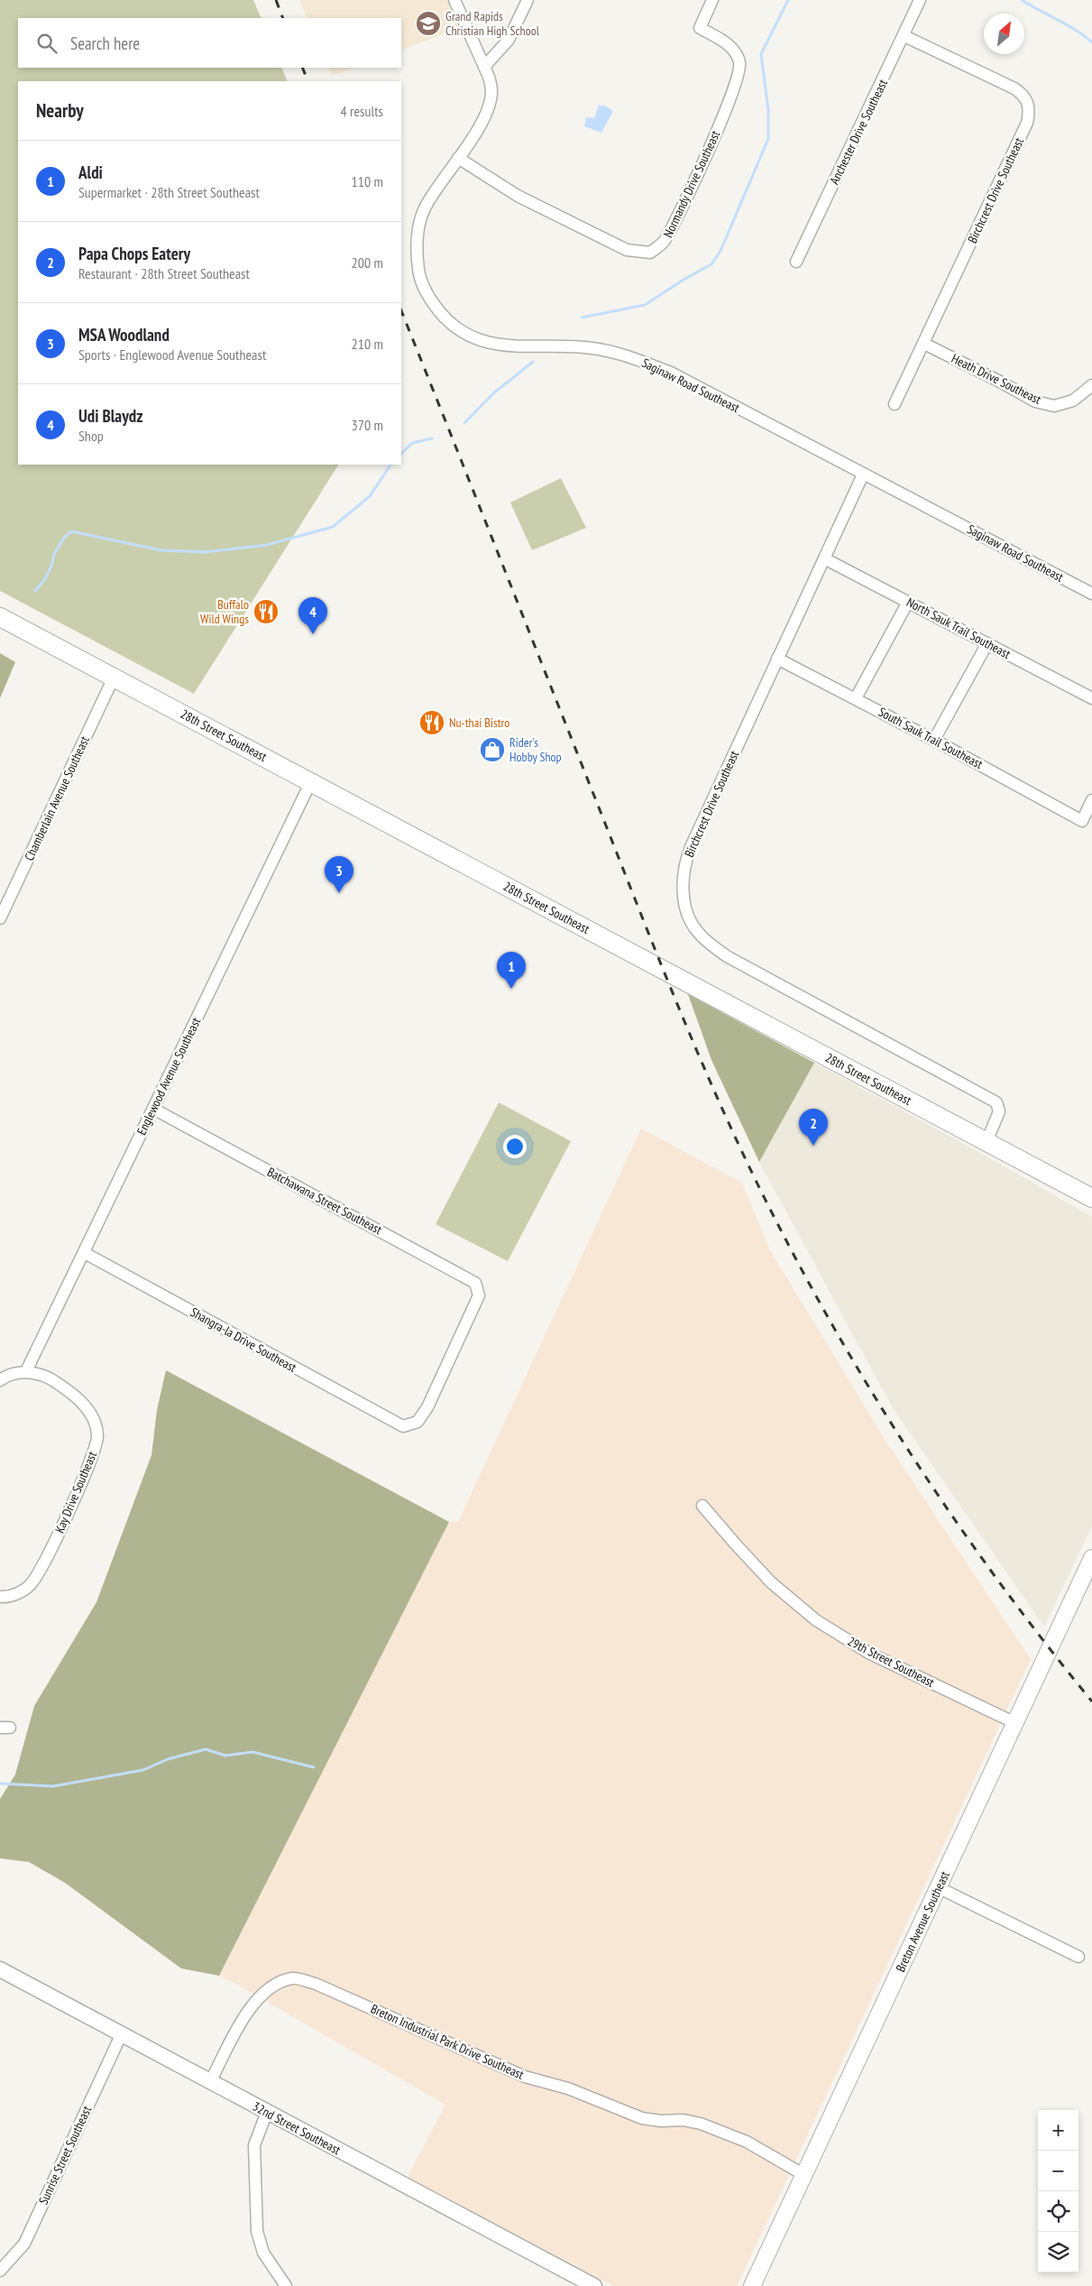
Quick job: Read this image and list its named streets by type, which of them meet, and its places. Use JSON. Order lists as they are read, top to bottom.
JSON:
{
  "streets": {
    "main road": ["28th Street Southeast", "Breton Avenue Southeast"],
    "street": [
      "Anchester Drive Southeast",
      "Normandy Drive Southeast",
      "Birchcrest Drive Southeast",
      "Heath Drive Southeast",
      "Saginaw Road Southeast",
      "North Sauk Trail Southeast",
      "South Sauk Trail Southeast",
      "Chamberlain Avenue Southeast",
      "Englewood Avenue Southeast",
      "Batchawana Street Southeast",
      "Shangra-la Drive Southeast",
      "Kay Drive Southeast",
      "29th Street Southeast",
      "Breton Industrial Park Drive Southeast",
      "32nd Street Southeast",
      "Sunrise Street Southeast"
    ]
  },
  "crossings": [
    ["Anchester Drive Southeast", "Birchcrest Drive Southeast"],
    ["Normandy Drive Southeast", "Saginaw Road Southeast"],
    ["Birchcrest Drive Southeast", "Heath Drive Southeast"],
    ["Birchcrest Drive Southeast", "Saginaw Road Southeast"],
    ["Birchcrest Drive Southeast", "North Sauk Trail Southeast"],
    ["Birchcrest Drive Southeast", "28th Street Southeast"],
    ["Birchcrest Drive Southeast", "South Sauk Trail Southeast"],
    ["28th Street Southeast", "Chamberlain Avenue Southeast"],
    ["28th Street Southeast", "Englewood Avenue Southeast"],
    ["Englewood Avenue Southeast", "Batchawana Street Southeast"],
    ["Englewood Avenue Southeast", "Shangra-la Drive Southeast"],
    ["Englewood Avenue Southeast", "Kay Drive Southeast"],
    ["Batchawana Street Southeast", "Shangra-la Drive Southeast"],
    ["29th Street Southeast", "Breton Avenue Southeast"],
    ["Breton Avenue Southeast", "Breton Industrial Park Drive Southeast"],
    ["Breton Industrial Park Drive Southeast", "32nd Street Southeast"],
    ["32nd Street Southeast", "Sunrise Street Southeast"]
  ],
  "places": {
    "school or university": ["Grand Rapids Christian High School"],
    "restaurant": ["Buffalo Wild Wings", "Nu-thai Bistro"],
    "shop": ["Rider's Hobby Shop"]
  },
  "north": "top right",
  "page": {
    "search": "Search here",
    "heading": ["Nearby", "4 results"],
    "list": [
      {
        "mark": "1",
        "name": "Aldi",
        "note": "Supermarket · 28th Street Southeast",
        "value": "110 m"
      },
      {
        "mark": "2",
        "name": "Papa Chops Eatery",
        "note": "Restaurant · 28th Street Southeast",
        "value": "200 m"
      },
      {
        "mark": "3",
        "name": "MSA Woodland",
        "note": "Sports · Englewood Avenue Southeast",
        "value": "210 m"
      },
      {
        "mark": "4",
        "name": "Udi Blaydz",
        "note": "Shop",
        "value": "370 m"
      }
    ],
    "pins": [
      "4",
      "3",
      "1",
      "2"
    ],
    "map_buttons": ["+", "−"]
  }
}
